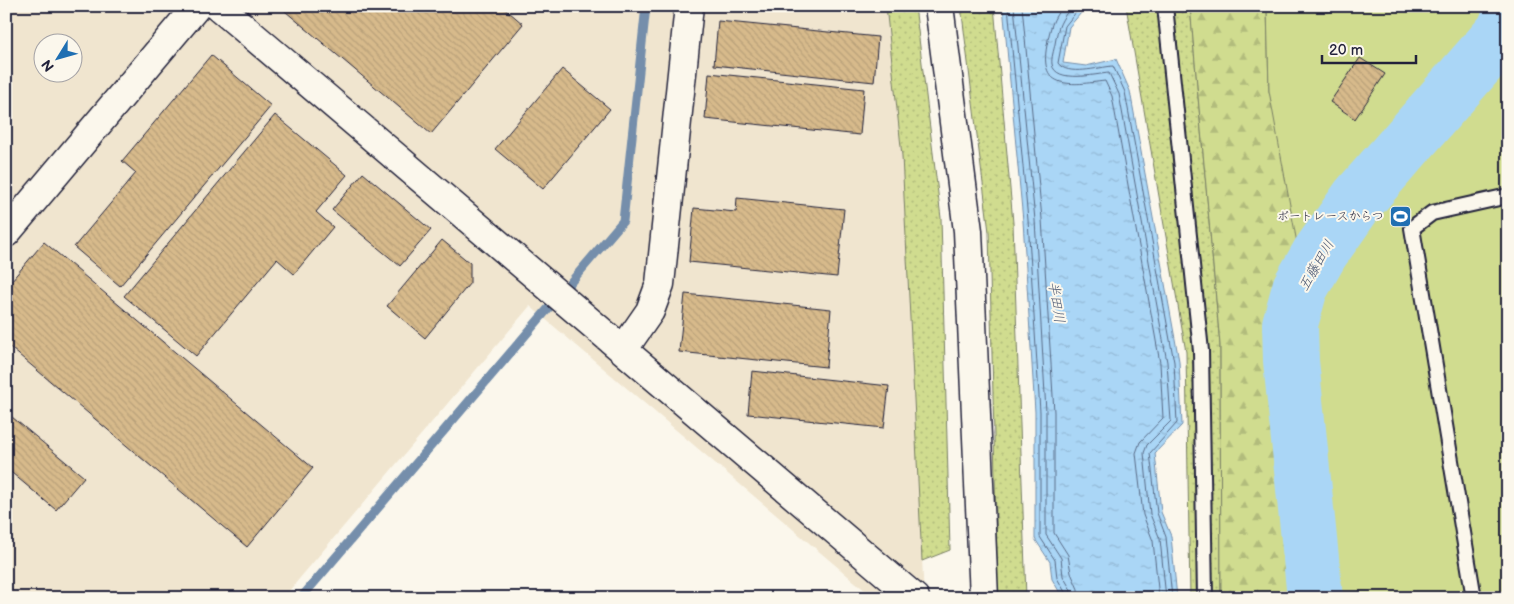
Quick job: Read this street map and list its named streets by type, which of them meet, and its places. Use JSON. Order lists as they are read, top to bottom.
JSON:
{
  "water": ["五藤田川", "半田川"],
  "places": {
    "sports": ["ボートレースからつ"]
  },
  "scale_bar": "20 m",
  "north": "bottom left"
}
